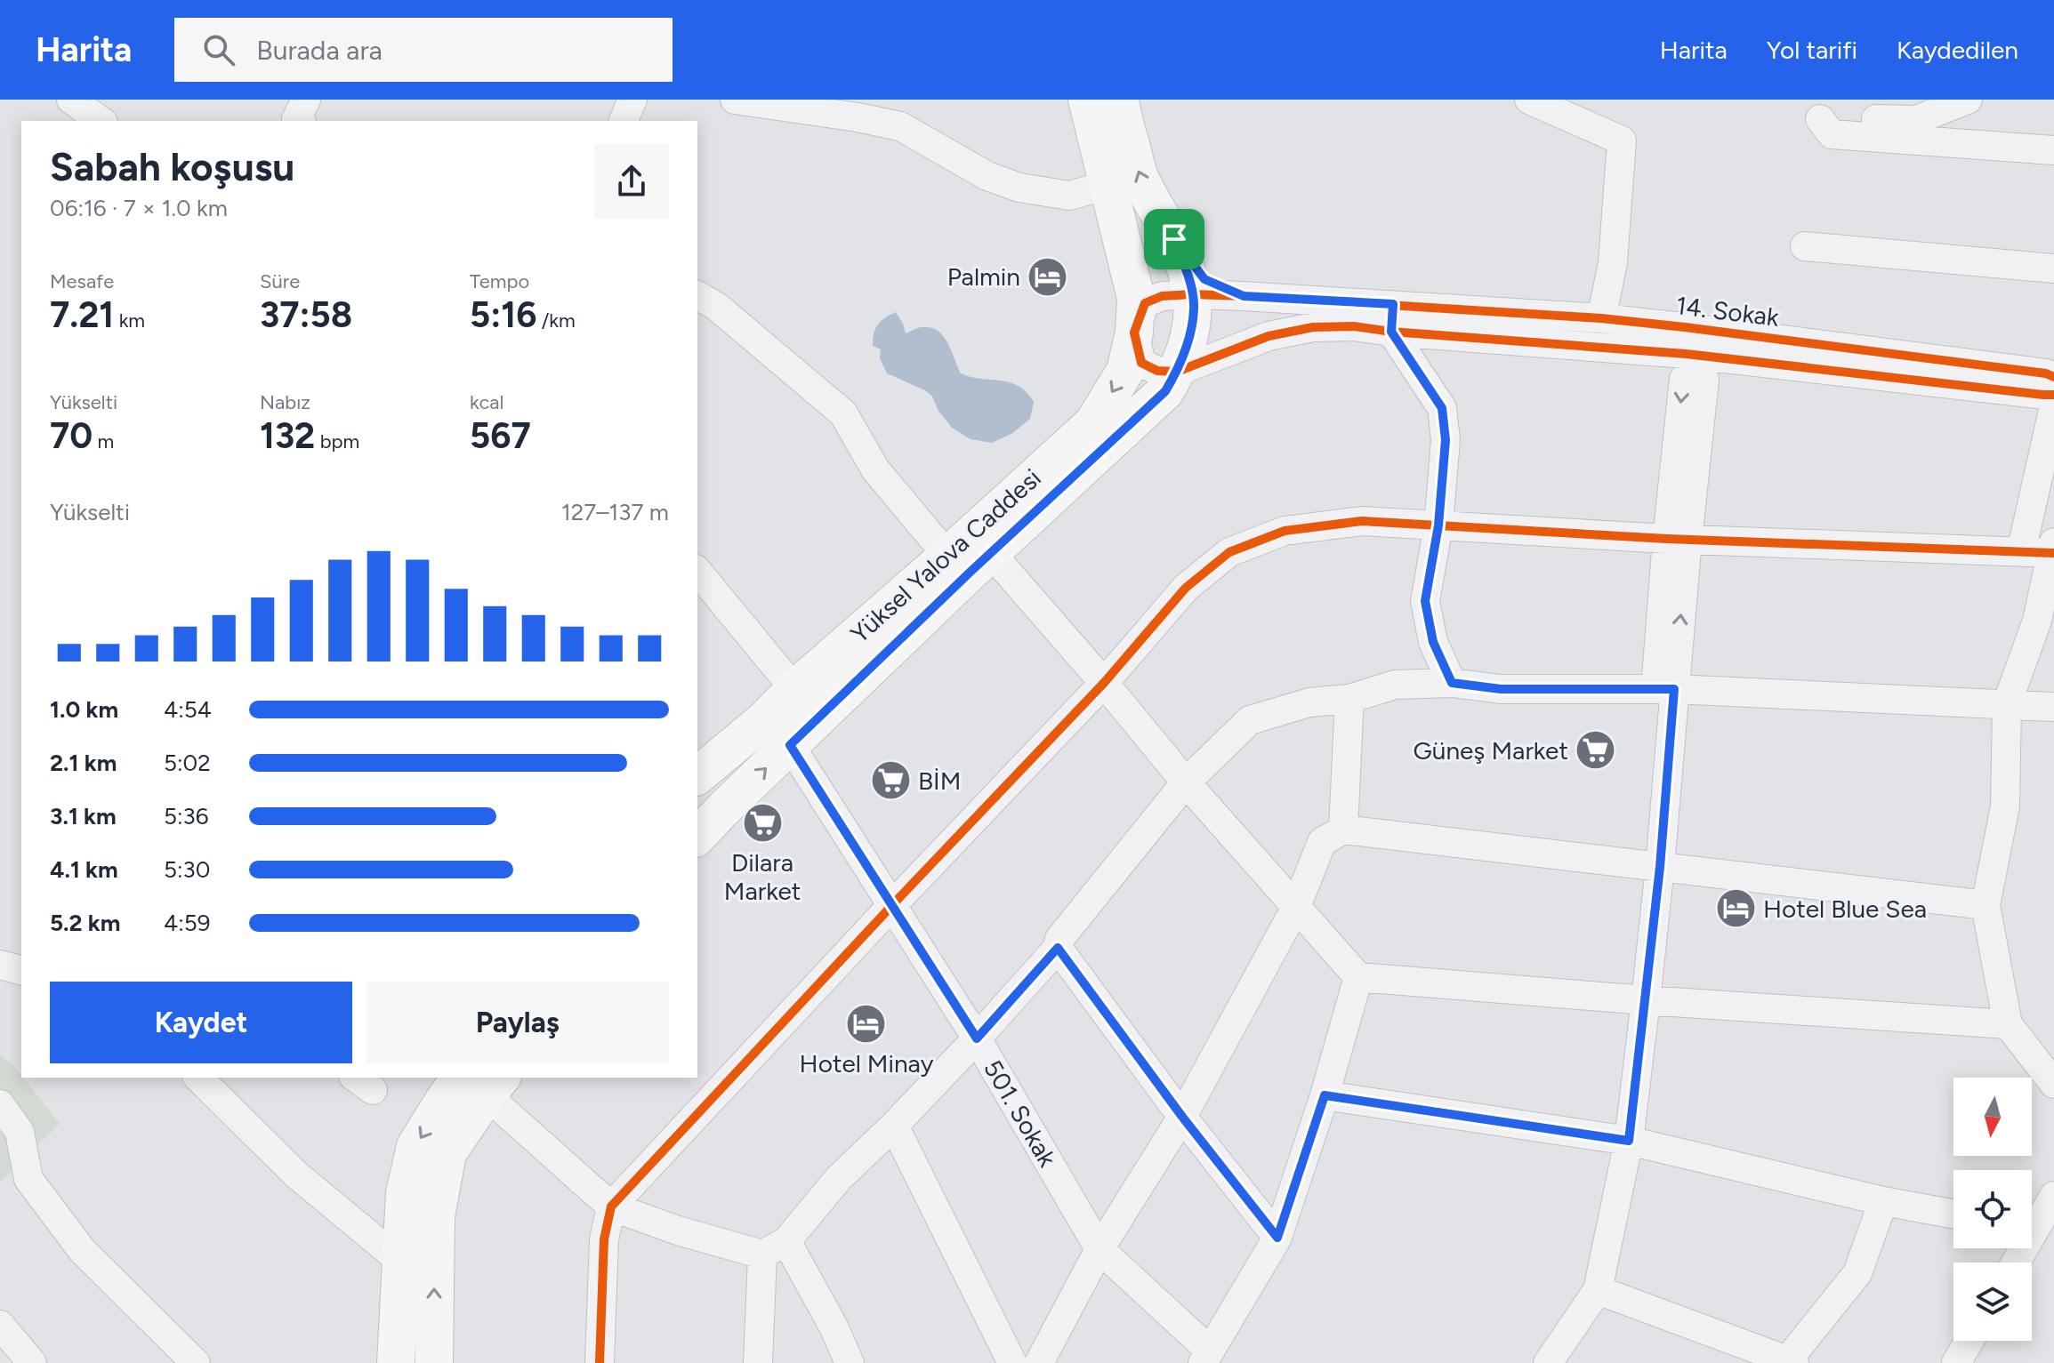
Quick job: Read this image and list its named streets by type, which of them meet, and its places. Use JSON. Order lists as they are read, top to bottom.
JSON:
{
  "streets": {
    "main road": ["Yüksel Yalova Caddesi"],
    "street": ["14. Sokak", "501. Sokak"]
  },
  "crossings": [
    ["14. Sokak", "Yüksel Yalova Caddesi"],
    ["Yüksel Yalova Caddesi", "501. Sokak"]
  ],
  "places": {
    "hotel": ["Palmin", "Hotel Blue Sea", "Hotel Minay"],
    "supermarket": ["Güneş Market", "BİM", "Dilara Market"]
  },
  "north": "bottom",
  "page": {
    "header": "Harita",
    "search": "Burada ara",
    "nav": ["Harita", "Yol tarifi", "Kaydedilen"],
    "heading": ["Sabah koşusu", "06:16 · 7 × 1.0 km"],
    "stats": [
      ["Mesafe", "7.21 km"],
      ["Süre", "37:58"],
      ["Tempo", "5:16 /km"],
      ["Yükselti", "70 m"],
      ["Nabız", "132 bpm"],
      ["kcal", "567"]
    ],
    "chart": ["Yükselti", "127–137 m"],
    "list": [
      {
        "name": "1.0 km",
        "note": "4:54"
      },
      {
        "name": "2.1 km",
        "note": "5:02"
      },
      {
        "name": "3.1 km",
        "note": "5:36"
      },
      {
        "name": "4.1 km",
        "note": "5:30"
      },
      {
        "name": "5.2 km",
        "note": "4:59"
      }
    ],
    "buttons": ["Kaydet", "Paylaş"]
  }
}
